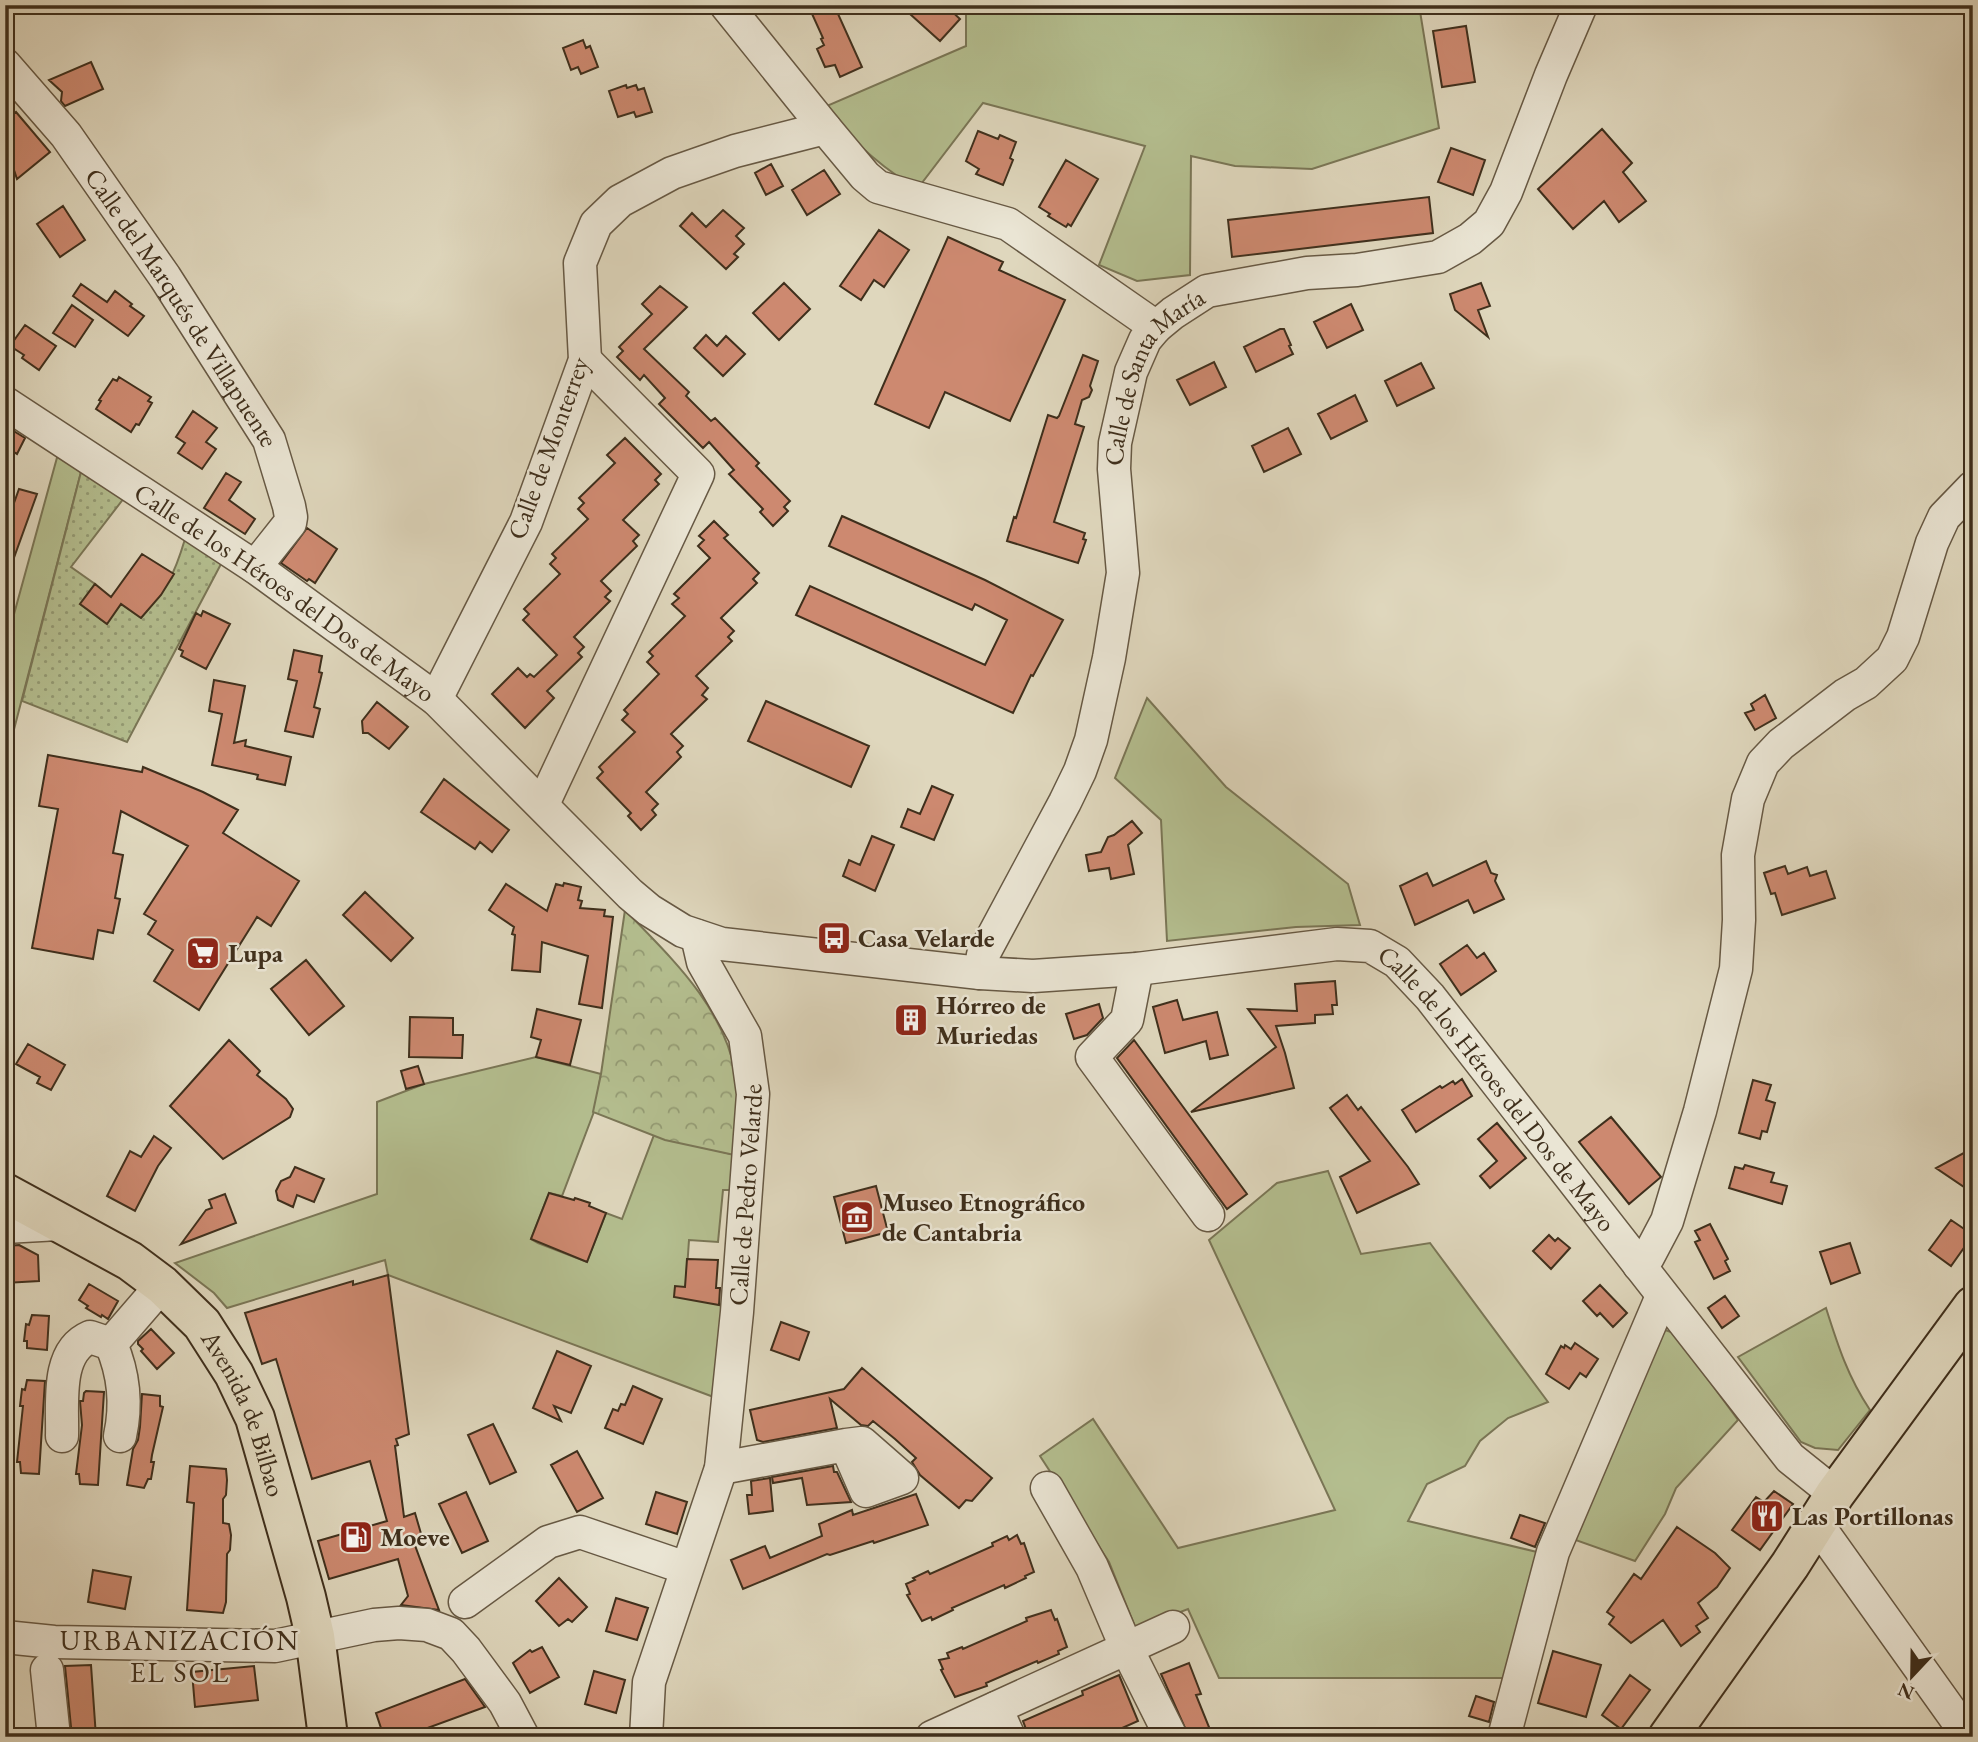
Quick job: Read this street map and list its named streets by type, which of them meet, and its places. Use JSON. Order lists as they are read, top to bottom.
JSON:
{
  "streets": {
    "main road": ["Avenida de Bilbao"],
    "street": [
      "Calle del Marqués de Villapuente",
      "Calle de Santa María",
      "Calle de Monterrey",
      "Calle de los Héroes del Dos de Mayo",
      "Calle de Pedro Velarde"
    ]
  },
  "crossings": [
    ["Calle del Marqués de Villapuente", "Calle de los Héroes del Dos de Mayo"],
    ["Calle de Santa María", "Calle de los Héroes del Dos de Mayo"],
    ["Calle de Monterrey", "Calle de los Héroes del Dos de Mayo"],
    ["Calle de los Héroes del Dos de Mayo", "Calle de Pedro Velarde"]
  ],
  "districts": ["URBANIZACIÓN EL SOL"],
  "places": {
    "bus stop": ["Casa Velarde"],
    "supermarket": ["Lupa"],
    "building": ["Hórreo de Muriedas"],
    "museum": ["Museo Etnográfico de Cantabria"],
    "restaurant": ["Las Portillonas"],
    "fuel station": ["Moeve"]
  },
  "north": "bottom"
}
